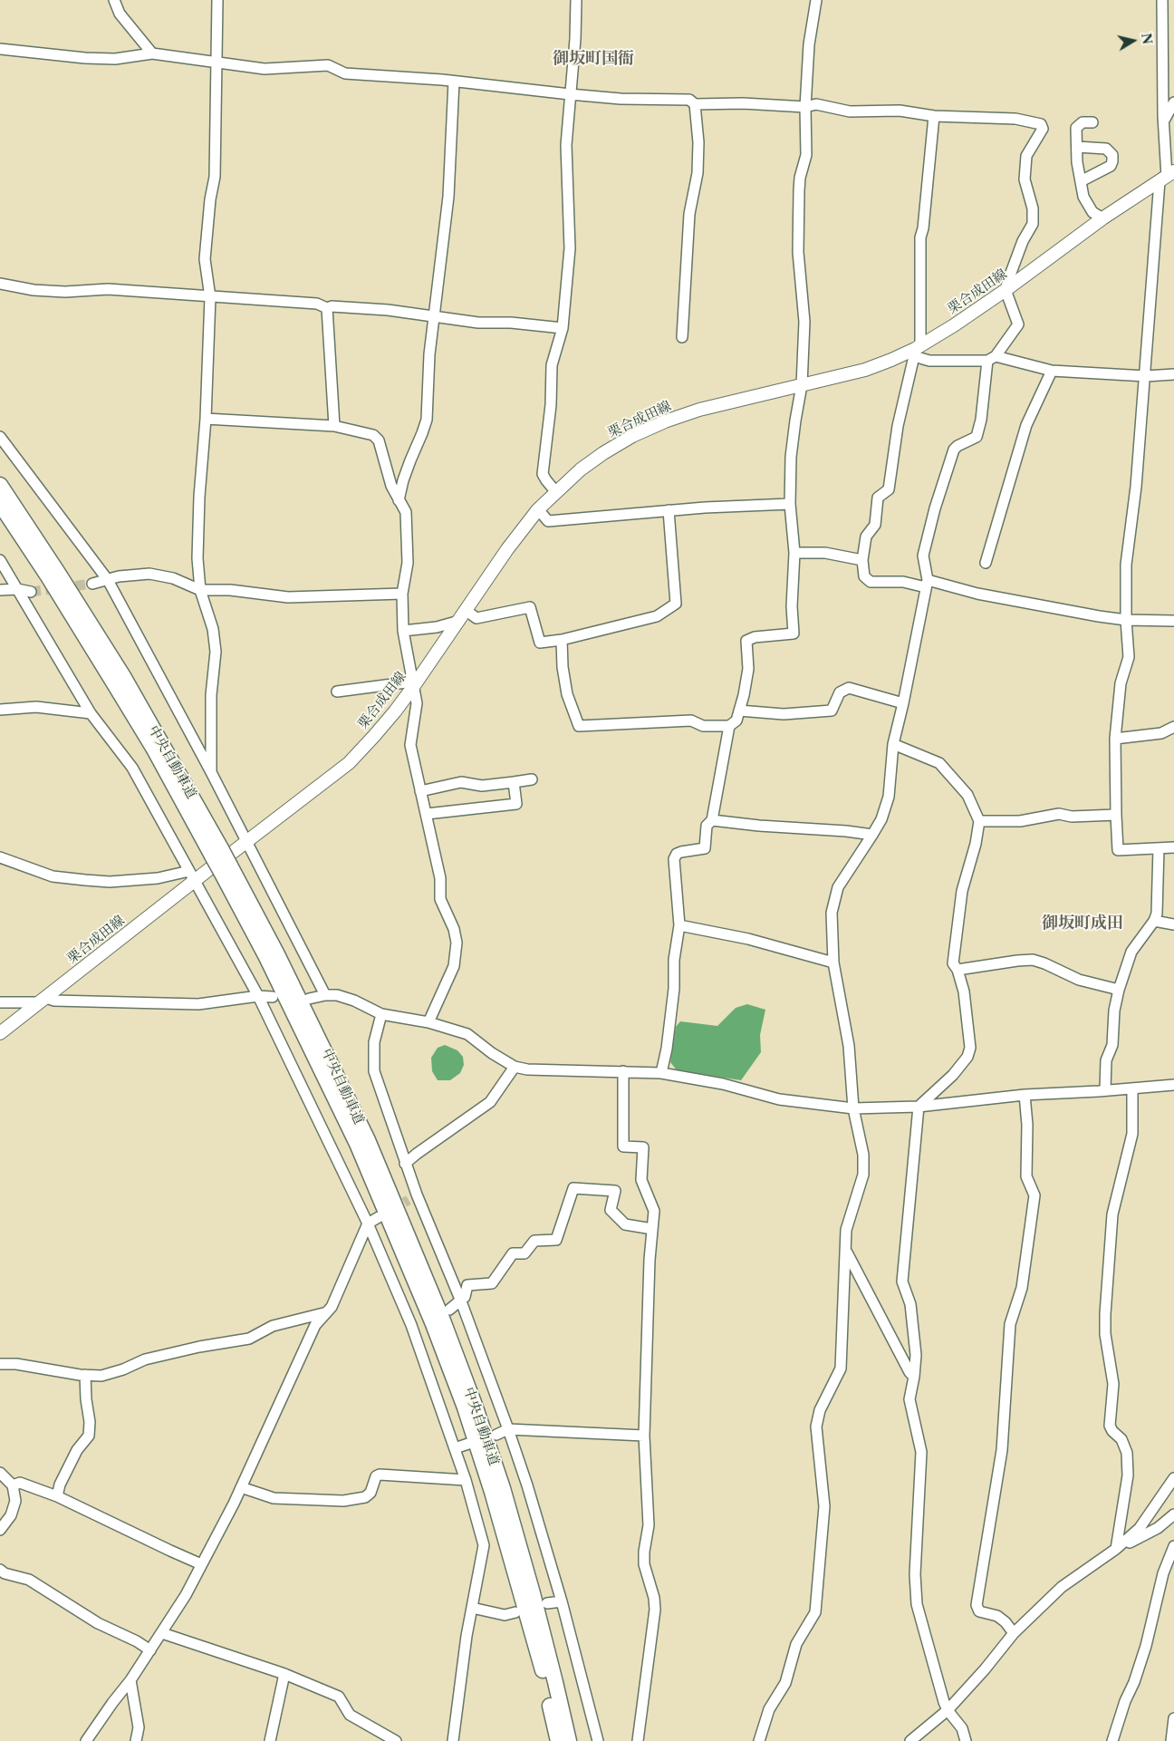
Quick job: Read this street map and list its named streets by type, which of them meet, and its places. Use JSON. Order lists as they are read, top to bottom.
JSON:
{
  "streets": {
    "highway": ["中央自動車道"],
    "main road": ["栗合成田線"]
  },
  "crossings": [
    ["栗合成田線", "中央自動車道"]
  ],
  "districts": ["御坂町国衙", "御坂町成田"],
  "north": "right"
}
